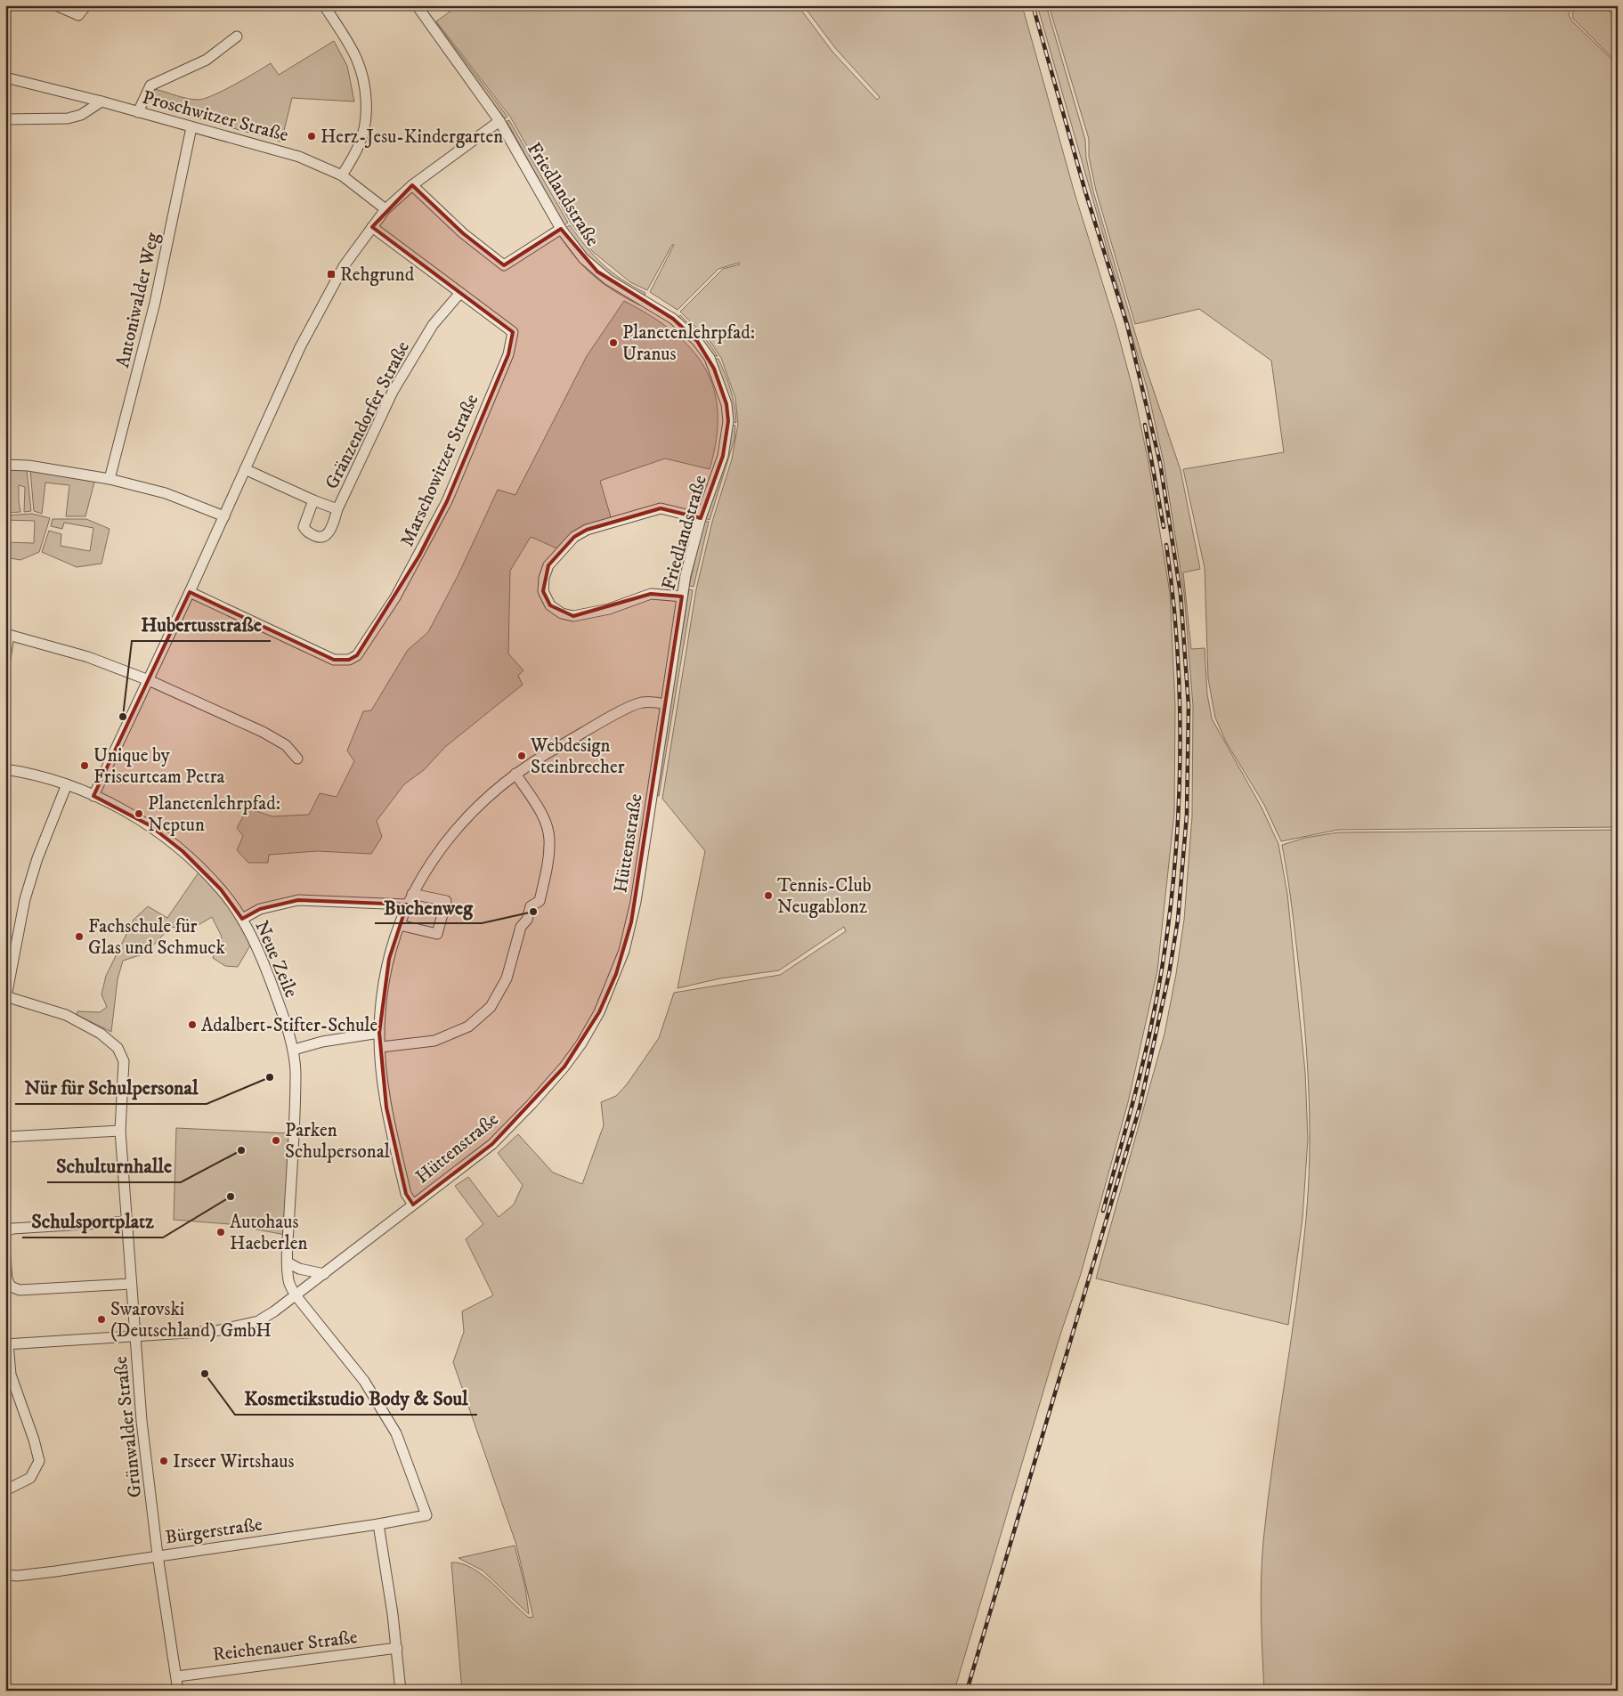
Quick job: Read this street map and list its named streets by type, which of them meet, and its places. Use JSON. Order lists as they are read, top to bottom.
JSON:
{
  "streets": {
    "street": [
      "Proschwitzer Straße",
      "Friedlandstraße",
      "Antoniwalder Weg",
      "Gränzendorfer Straße",
      "Marschowitzer Straße",
      "Hüttenstraße",
      "Neue Zeile",
      "Grünwalder Straße",
      "Bürgerstraße",
      "Reichenauer Straße"
    ]
  },
  "crossings": [
    ["Proschwitzer Straße", "Antoniwalder Weg"],
    ["Friedlandstraße", "Hüttenstraße"],
    ["Gränzendorfer Straße", "Marschowitzer Straße"],
    ["Hüttenstraße", "Neue Zeile"],
    ["Hüttenstraße", "Grünwalder Straße"],
    ["Neue Zeile", "Bürgerstraße"],
    ["Grünwalder Straße", "Bürgerstraße"],
    ["Grünwalder Straße", "Reichenauer Straße"]
  ],
  "places": {
    "other": [
      "Herz-Jesu-Kindergarten",
      "Planetenlehrpfad: Uranus",
      "Hubertusstraße",
      "Webdesign Steinbrecher",
      "Unique by Friseurteam Petra",
      "Planetenlehrpfad: Neptun",
      "Tennis-Club Neugablonz",
      "Buchenweg",
      "Fachschule für Glas und Schmuck",
      "Adalbert-Stifter-Schule",
      "Nür für Schulpersonal",
      "Parken Schulpersonal",
      "Schulturnhalle",
      "Schulsportplatz",
      "Autohaus Haeberlen",
      "Swarovski (Deutschland) GmbH",
      "Kosmetikstudio Body & Soul",
      "Irseer Wirtshaus"
    ],
    "transit": ["Rehgrund"]
  }
}
